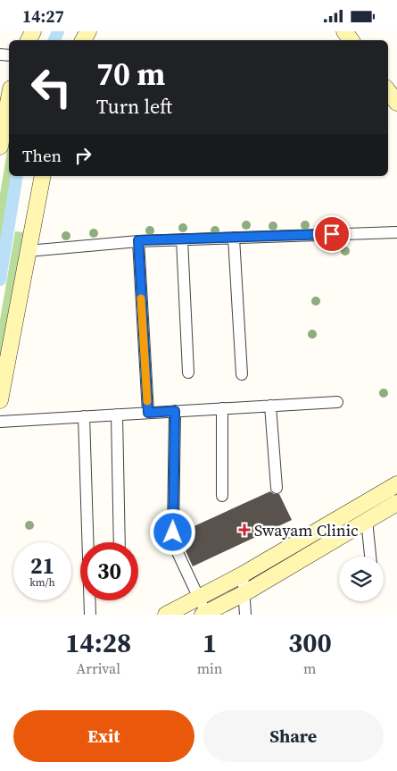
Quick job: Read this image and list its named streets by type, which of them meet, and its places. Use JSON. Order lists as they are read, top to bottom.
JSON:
{
  "places": {
    "health": ["Swayam Clinic"]
  },
  "page": {
    "status": "14:27",
    "turn": ["70 m", "Turn left"],
    "then": "Then",
    "speed": "21 km/h",
    "limit": "30",
    "eta": [
      "14:28",
      "Arrival",
      "1",
      "min",
      "300",
      "m"
    ],
    "buttons": ["Exit", "Share"]
  }
}
